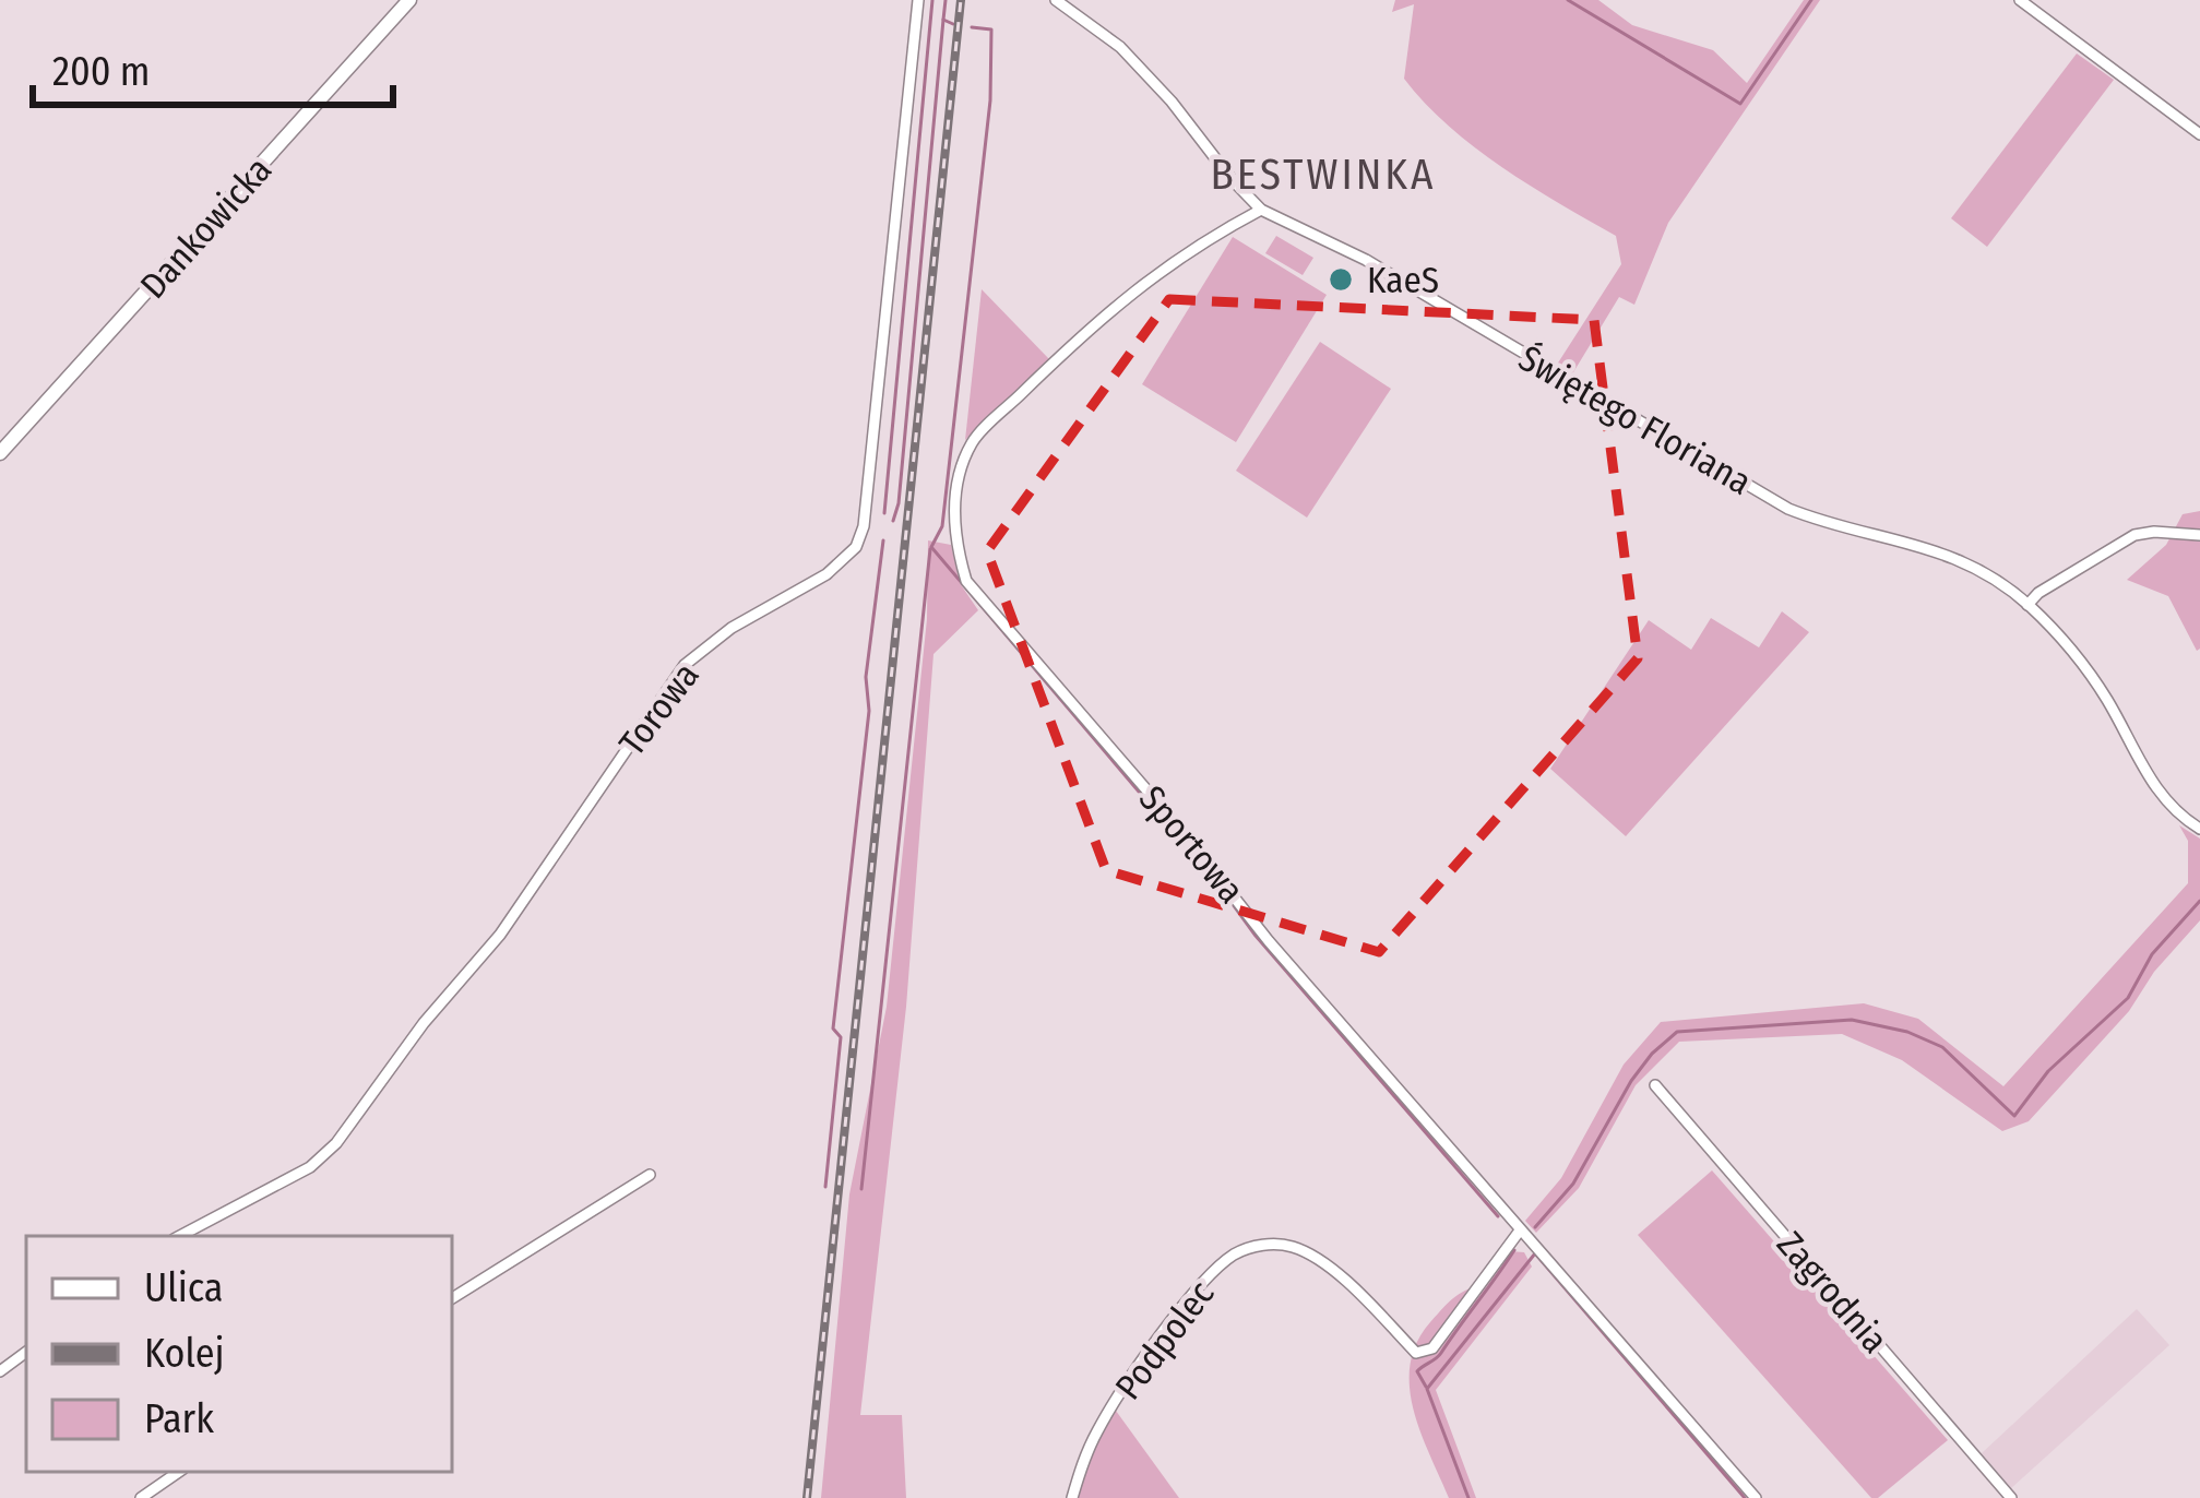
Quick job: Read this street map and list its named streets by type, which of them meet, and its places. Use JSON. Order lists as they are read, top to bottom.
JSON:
{
  "streets": {
    "street": [
      "Dankowicka",
      "Świętego Floriana",
      "Torowa",
      "Sportowa",
      "Zagrodnia",
      "Podpolec"
    ]
  },
  "crossings": [
    ["Świętego Floriana", "Sportowa"],
    ["Sportowa", "Podpolec"]
  ],
  "districts": ["BESTWINKA"],
  "places": ["KaeS"],
  "legend": ["Ulica", "Kolej", "Park"],
  "scale_bar": "200 m"
}
